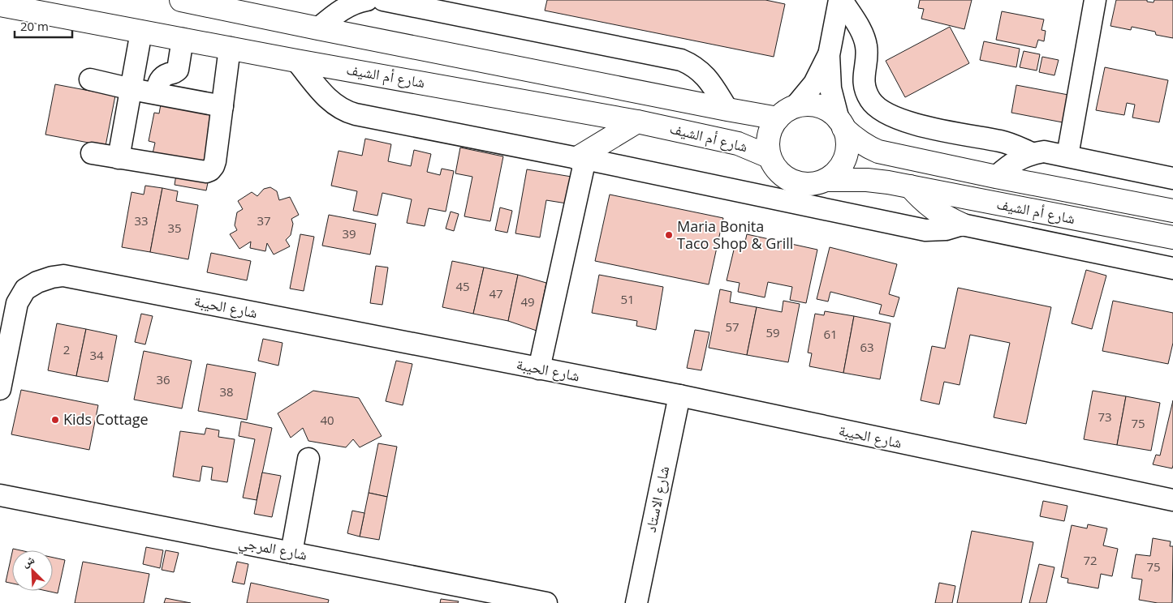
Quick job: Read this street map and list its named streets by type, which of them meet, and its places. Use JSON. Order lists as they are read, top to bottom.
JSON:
{
  "streets": {
    "main road": ["شارع أم الشيف"],
    "street": ["شارع الحيبة", "شارع الاستاد", "شارع المرجي"]
  },
  "crossings": [
    ["شارع الحيبة", "شارع الاستاد"]
  ],
  "places": ["Maria Bonita Taco Shop & Grill", "Kids Cottage"],
  "house_numbers": [
    "33",
    "37",
    "35",
    "39",
    "45",
    "47",
    "51",
    "49",
    "57",
    "59",
    "61",
    "63",
    "2",
    "34",
    "36",
    "38",
    "73",
    "40",
    "75",
    "72",
    "75"
  ],
  "scale_bar": "20 m",
  "north": "top left"
}
